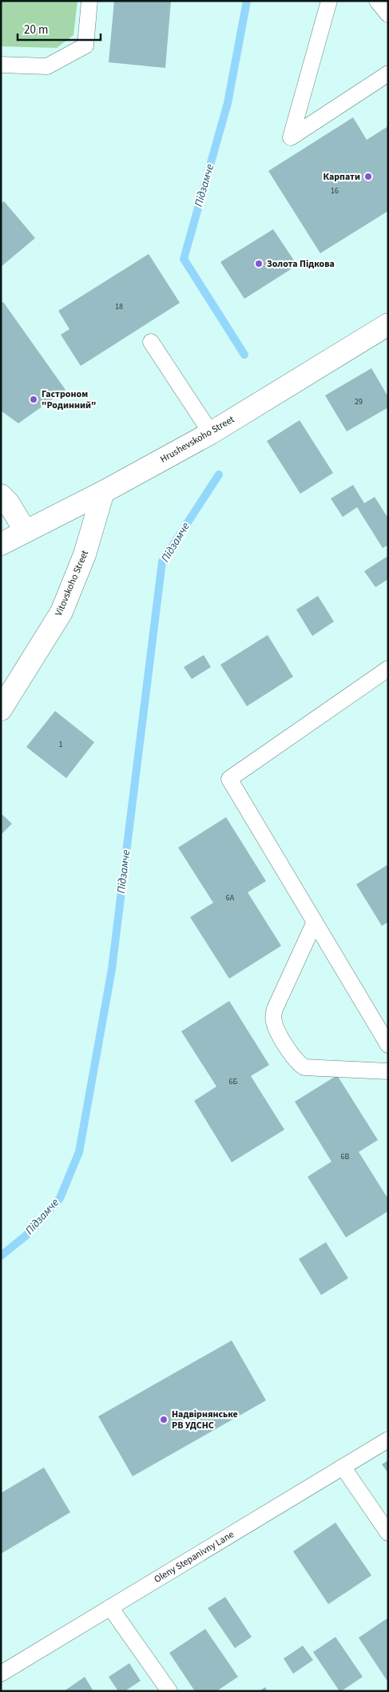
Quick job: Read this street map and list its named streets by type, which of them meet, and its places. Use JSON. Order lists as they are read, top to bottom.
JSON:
{
  "streets": {
    "street": ["Hrushevskoho Street", "Vitovskoho Street"],
    "lane": ["Oleny Stepanivny Lane"]
  },
  "crossings": [
    ["Hrushevskoho Street", "Vitovskoho Street"]
  ],
  "water": ["Підзамче"],
  "places": [
    "Карпати",
    "Золота Підкова",
    "Гастроном \"Родинний\"",
    "Надвірнянське РВ УДСНС"
  ],
  "house_numbers": [
    "16",
    "18",
    "29",
    "1",
    "6А",
    "6Б",
    "6В"
  ],
  "scale_bar": "20 m"
}
